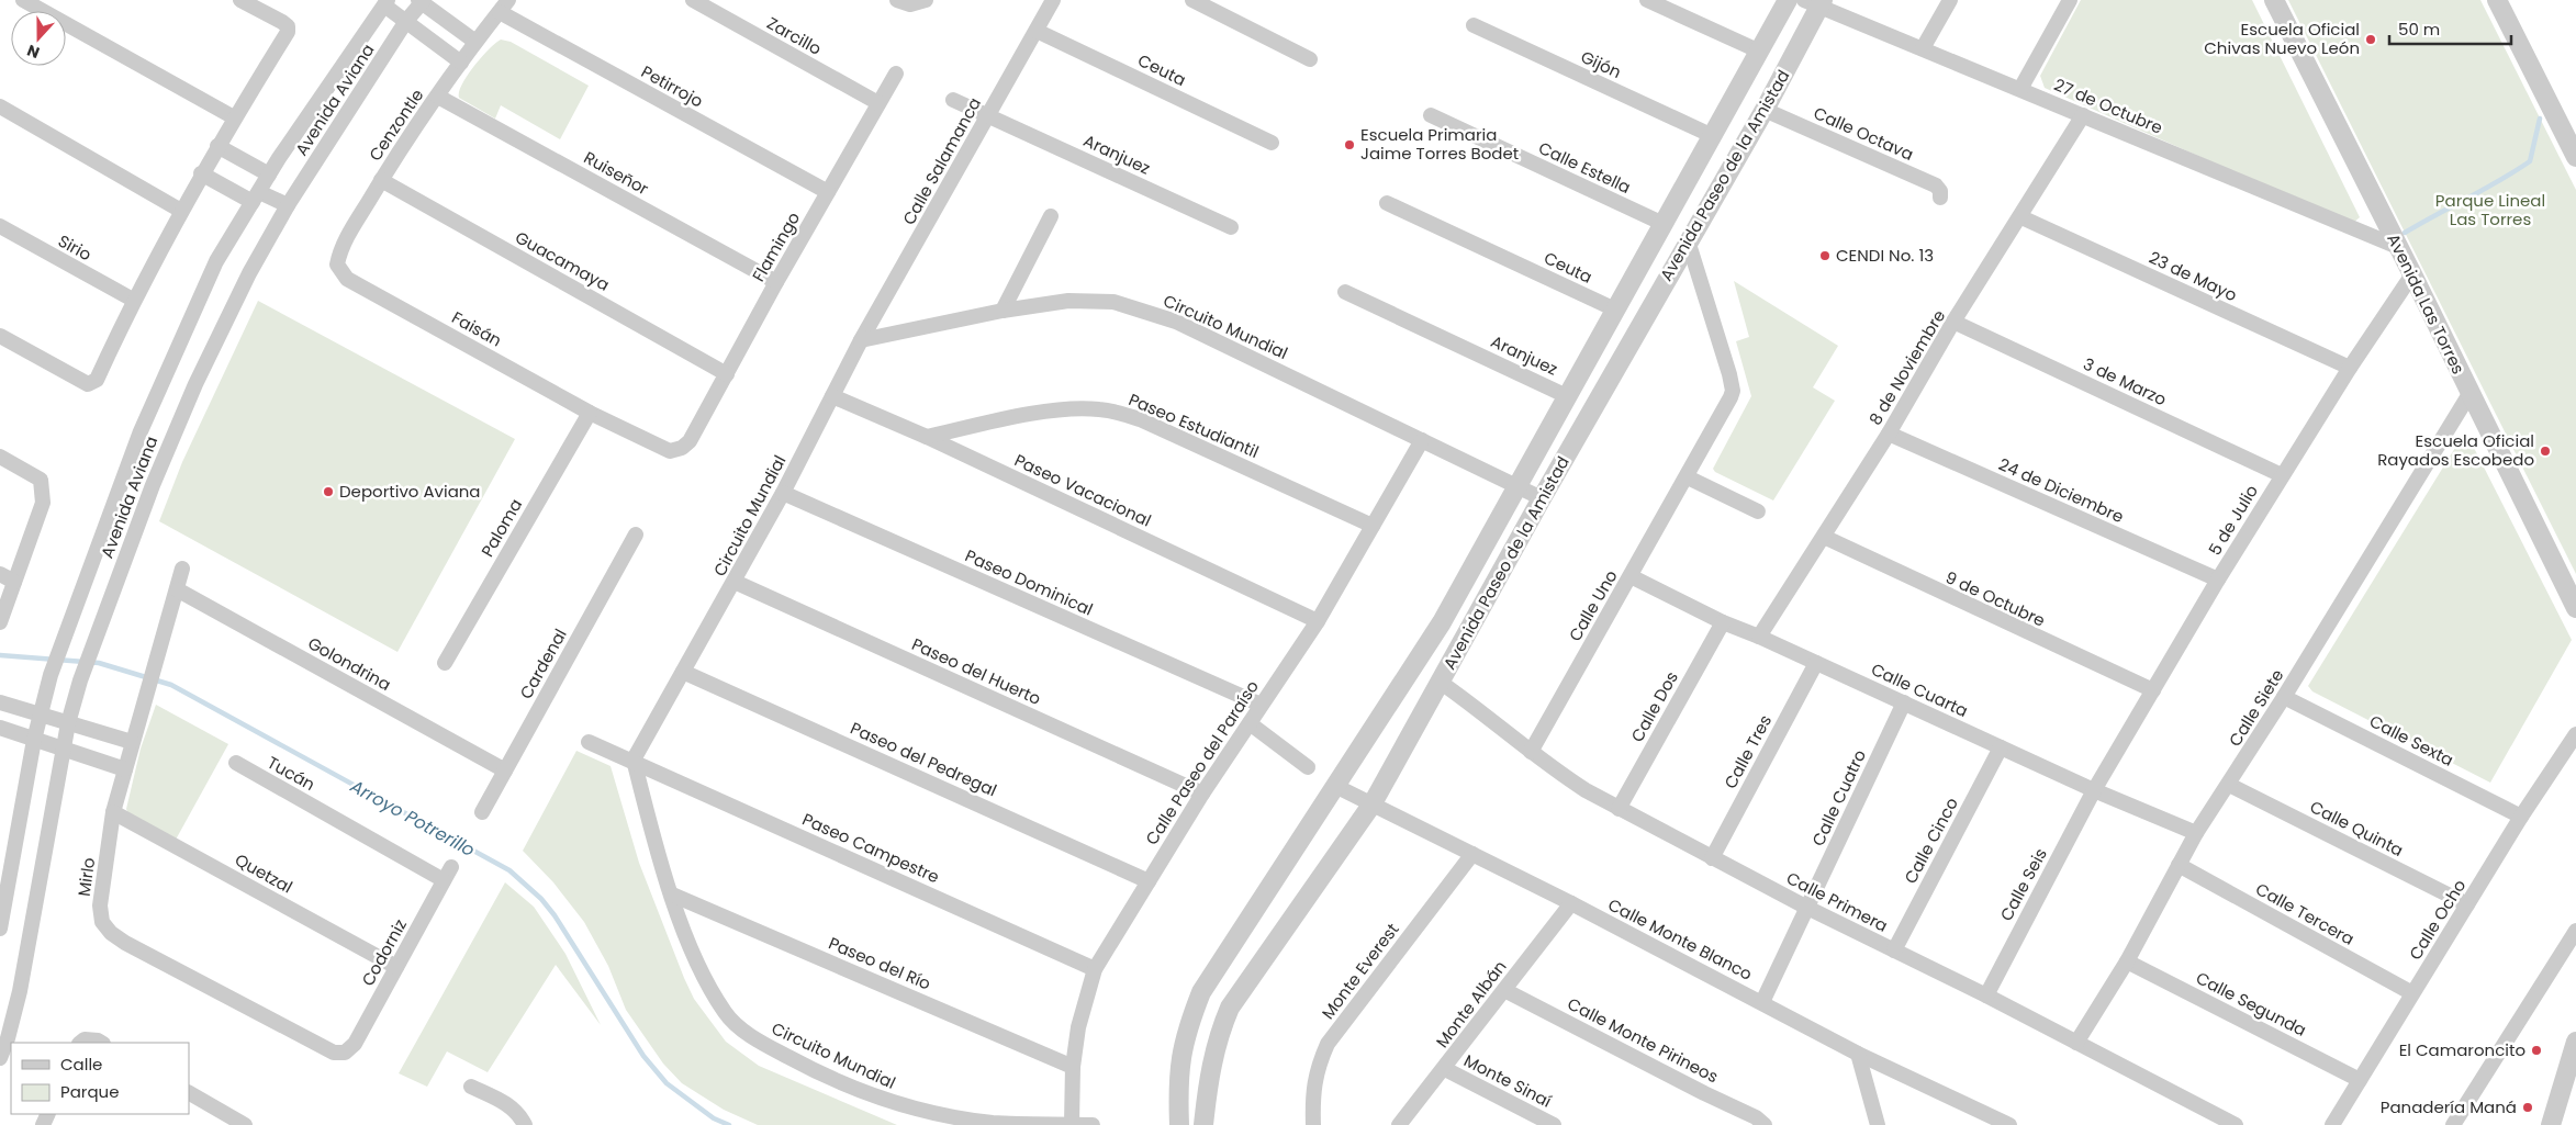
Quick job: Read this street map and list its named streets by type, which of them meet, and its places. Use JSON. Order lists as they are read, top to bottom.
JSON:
{
  "streets": {
    "street": [
      "Zarcillo",
      "Gijón",
      "Ceuta",
      "Petirrojo",
      "Avenida Aviana",
      "27 de Octubre",
      "Cenzontle",
      "Calle Octava",
      "Aranjuez",
      "Calle Salamanca",
      "Calle Estella",
      "Ruiseñor",
      "Avenida Paseo de la Amistad",
      "Flamingo",
      "Sirio",
      "Guacamaya",
      "23 de Mayo",
      "Avenida Las Torres",
      "Circuito Mundial",
      "Faisán",
      "8 de Noviembre",
      "3 de Marzo",
      "Paseo Estudiantil",
      "Paseo Vacacional",
      "24 de Diciembre",
      "5 de Julio",
      "Paloma",
      "Paseo Dominical",
      "9 de Octubre",
      "Calle Uno",
      "Golondrina",
      "Cardenal",
      "Paseo del Huerto",
      "Calle Cuarta",
      "Calle Dos",
      "Calle Siete",
      "Calle Sexta",
      "Calle Tres",
      "Paseo del Pedregal",
      "Calle Paseo del Paraíso",
      "Tucán",
      "Calle Cuatro",
      "Calle Quinta",
      "Calle Cinco",
      "Paseo Campestre",
      "Quetzal",
      "Mirlo",
      "Calle Seis",
      "Calle Primera",
      "Calle Tercera",
      "Calle Ocho",
      "Calle Monte Blanco",
      "Codorniz",
      "Paseo del Río",
      "Monte Everest",
      "Monte Albán",
      "Calle Segunda",
      "Calle Monte Pirineos",
      "Monte Sinaí"
    ]
  },
  "crossings": [
    ["Zarcillo", "Flamingo"],
    ["Gijón", "Avenida Paseo de la Amistad"],
    ["Ceuta", "Calle Salamanca"],
    ["Ceuta", "Avenida Paseo de la Amistad"],
    ["Petirrojo", "Cenzontle"],
    ["Petirrojo", "Flamingo"],
    ["27 de Octubre", "Avenida Paseo de la Amistad"],
    ["27 de Octubre", "Avenida Las Torres"],
    ["27 de Octubre", "8 de Noviembre"],
    ["Cenzontle", "Ruiseñor"],
    ["Cenzontle", "Guacamaya"],
    ["Cenzontle", "Faisán"],
    ["Calle Octava", "Avenida Paseo de la Amistad"],
    ["Aranjuez", "Calle Salamanca"],
    ["Aranjuez", "Avenida Paseo de la Amistad"],
    ["Calle Salamanca", "Circuito Mundial"],
    ["Calle Estella", "Avenida Paseo de la Amistad"],
    ["Ruiseñor", "Flamingo"],
    ["Avenida Paseo de la Amistad", "Circuito Mundial"],
    ["Avenida Paseo de la Amistad", "Calle Uno"],
    ["Avenida Paseo de la Amistad", "Calle Primera"],
    ["Avenida Paseo de la Amistad", "Calle Monte Blanco"],
    ["Flamingo", "Guacamaya"],
    ["Flamingo", "Faisán"],
    ["23 de Mayo", "8 de Noviembre"],
    ["23 de Mayo", "5 de Julio"],
    ["Avenida Las Torres", "5 de Julio"],
    ["Avenida Las Torres", "Calle Siete"],
    ["Circuito Mundial", "Paseo Vacacional"],
    ["Circuito Mundial", "Paseo Dominical"],
    ["Circuito Mundial", "Paseo del Huerto"],
    ["Circuito Mundial", "Paseo del Pedregal"],
    ["Circuito Mundial", "Calle Paseo del Paraíso"],
    ["Circuito Mundial", "Paseo Campestre"],
    ["Circuito Mundial", "Paseo del Río"],
    ["Faisán", "Paloma"],
    ["8 de Noviembre", "3 de Marzo"],
    ["8 de Noviembre", "24 de Diciembre"],
    ["8 de Noviembre", "9 de Octubre"],
    ["8 de Noviembre", "Calle Cuarta"],
    ["3 de Marzo", "5 de Julio"],
    ["Paseo Estudiantil", "Paseo Vacacional"],
    ["Paseo Estudiantil", "Calle Paseo del Paraíso"],
    ["Paseo Vacacional", "Calle Paseo del Paraíso"],
    ["24 de Diciembre", "5 de Julio"],
    ["5 de Julio", "9 de Octubre"],
    ["5 de Julio", "Calle Cuarta"],
    ["5 de Julio", "Calle Seis"],
    ["Paseo Dominical", "Calle Paseo del Paraíso"],
    ["Calle Uno", "Calle Cuarta"],
    ["Calle Uno", "Calle Primera"],
    ["Golondrina", "Cardenal"],
    ["Golondrina", "Mirlo"],
    ["Paseo del Huerto", "Calle Paseo del Paraíso"],
    ["Calle Cuarta", "Calle Dos"],
    ["Calle Cuarta", "Calle Siete"],
    ["Calle Cuarta", "Calle Tres"],
    ["Calle Cuarta", "Calle Cuatro"],
    ["Calle Cuarta", "Calle Cinco"],
    ["Calle Cuarta", "Calle Seis"],
    ["Calle Dos", "Calle Primera"],
    ["Calle Siete", "Calle Sexta"],
    ["Calle Siete", "Calle Quinta"],
    ["Calle Siete", "Calle Primera"],
    ["Calle Siete", "Calle Tercera"],
    ["Calle Siete", "Calle Segunda"],
    ["Calle Sexta", "Calle Ocho"],
    ["Calle Tres", "Calle Primera"],
    ["Paseo del Pedregal", "Calle Paseo del Paraíso"],
    ["Calle Paseo del Paraíso", "Paseo Campestre"],
    ["Calle Paseo del Paraíso", "Paseo del Río"],
    ["Tucán", "Codorniz"],
    ["Calle Cuatro", "Calle Primera"],
    ["Calle Cuatro", "Calle Monte Blanco"],
    ["Calle Quinta", "Calle Ocho"],
    ["Calle Cinco", "Calle Primera"],
    ["Quetzal", "Mirlo"],
    ["Quetzal", "Codorniz"],
    ["Mirlo", "Codorniz"],
    ["Calle Seis", "Calle Primera"],
    ["Calle Tercera", "Calle Ocho"],
    ["Calle Ocho", "Calle Segunda"],
    ["Calle Monte Blanco", "Monte Everest"],
    ["Calle Monte Blanco", "Monte Albán"],
    ["Monte Albán", "Calle Monte Pirineos"],
    ["Monte Albán", "Monte Sinaí"]
  ],
  "water": ["Arroyo Potrerillo"],
  "parks": ["Parque Lineal Las Torres"],
  "places": [
    "Escuela Oficial Chivas Nuevo León",
    "Escuela Primaria Jaime Torres Bodet",
    "CENDI No. 13",
    "Escuela Oficial Rayados Escobedo",
    "Deportivo Aviana",
    "El Camaroncito",
    "Panadería Maná"
  ],
  "legend": ["Calle", "Parque"],
  "scale_bar": "50 m",
  "north": "bottom"
}
